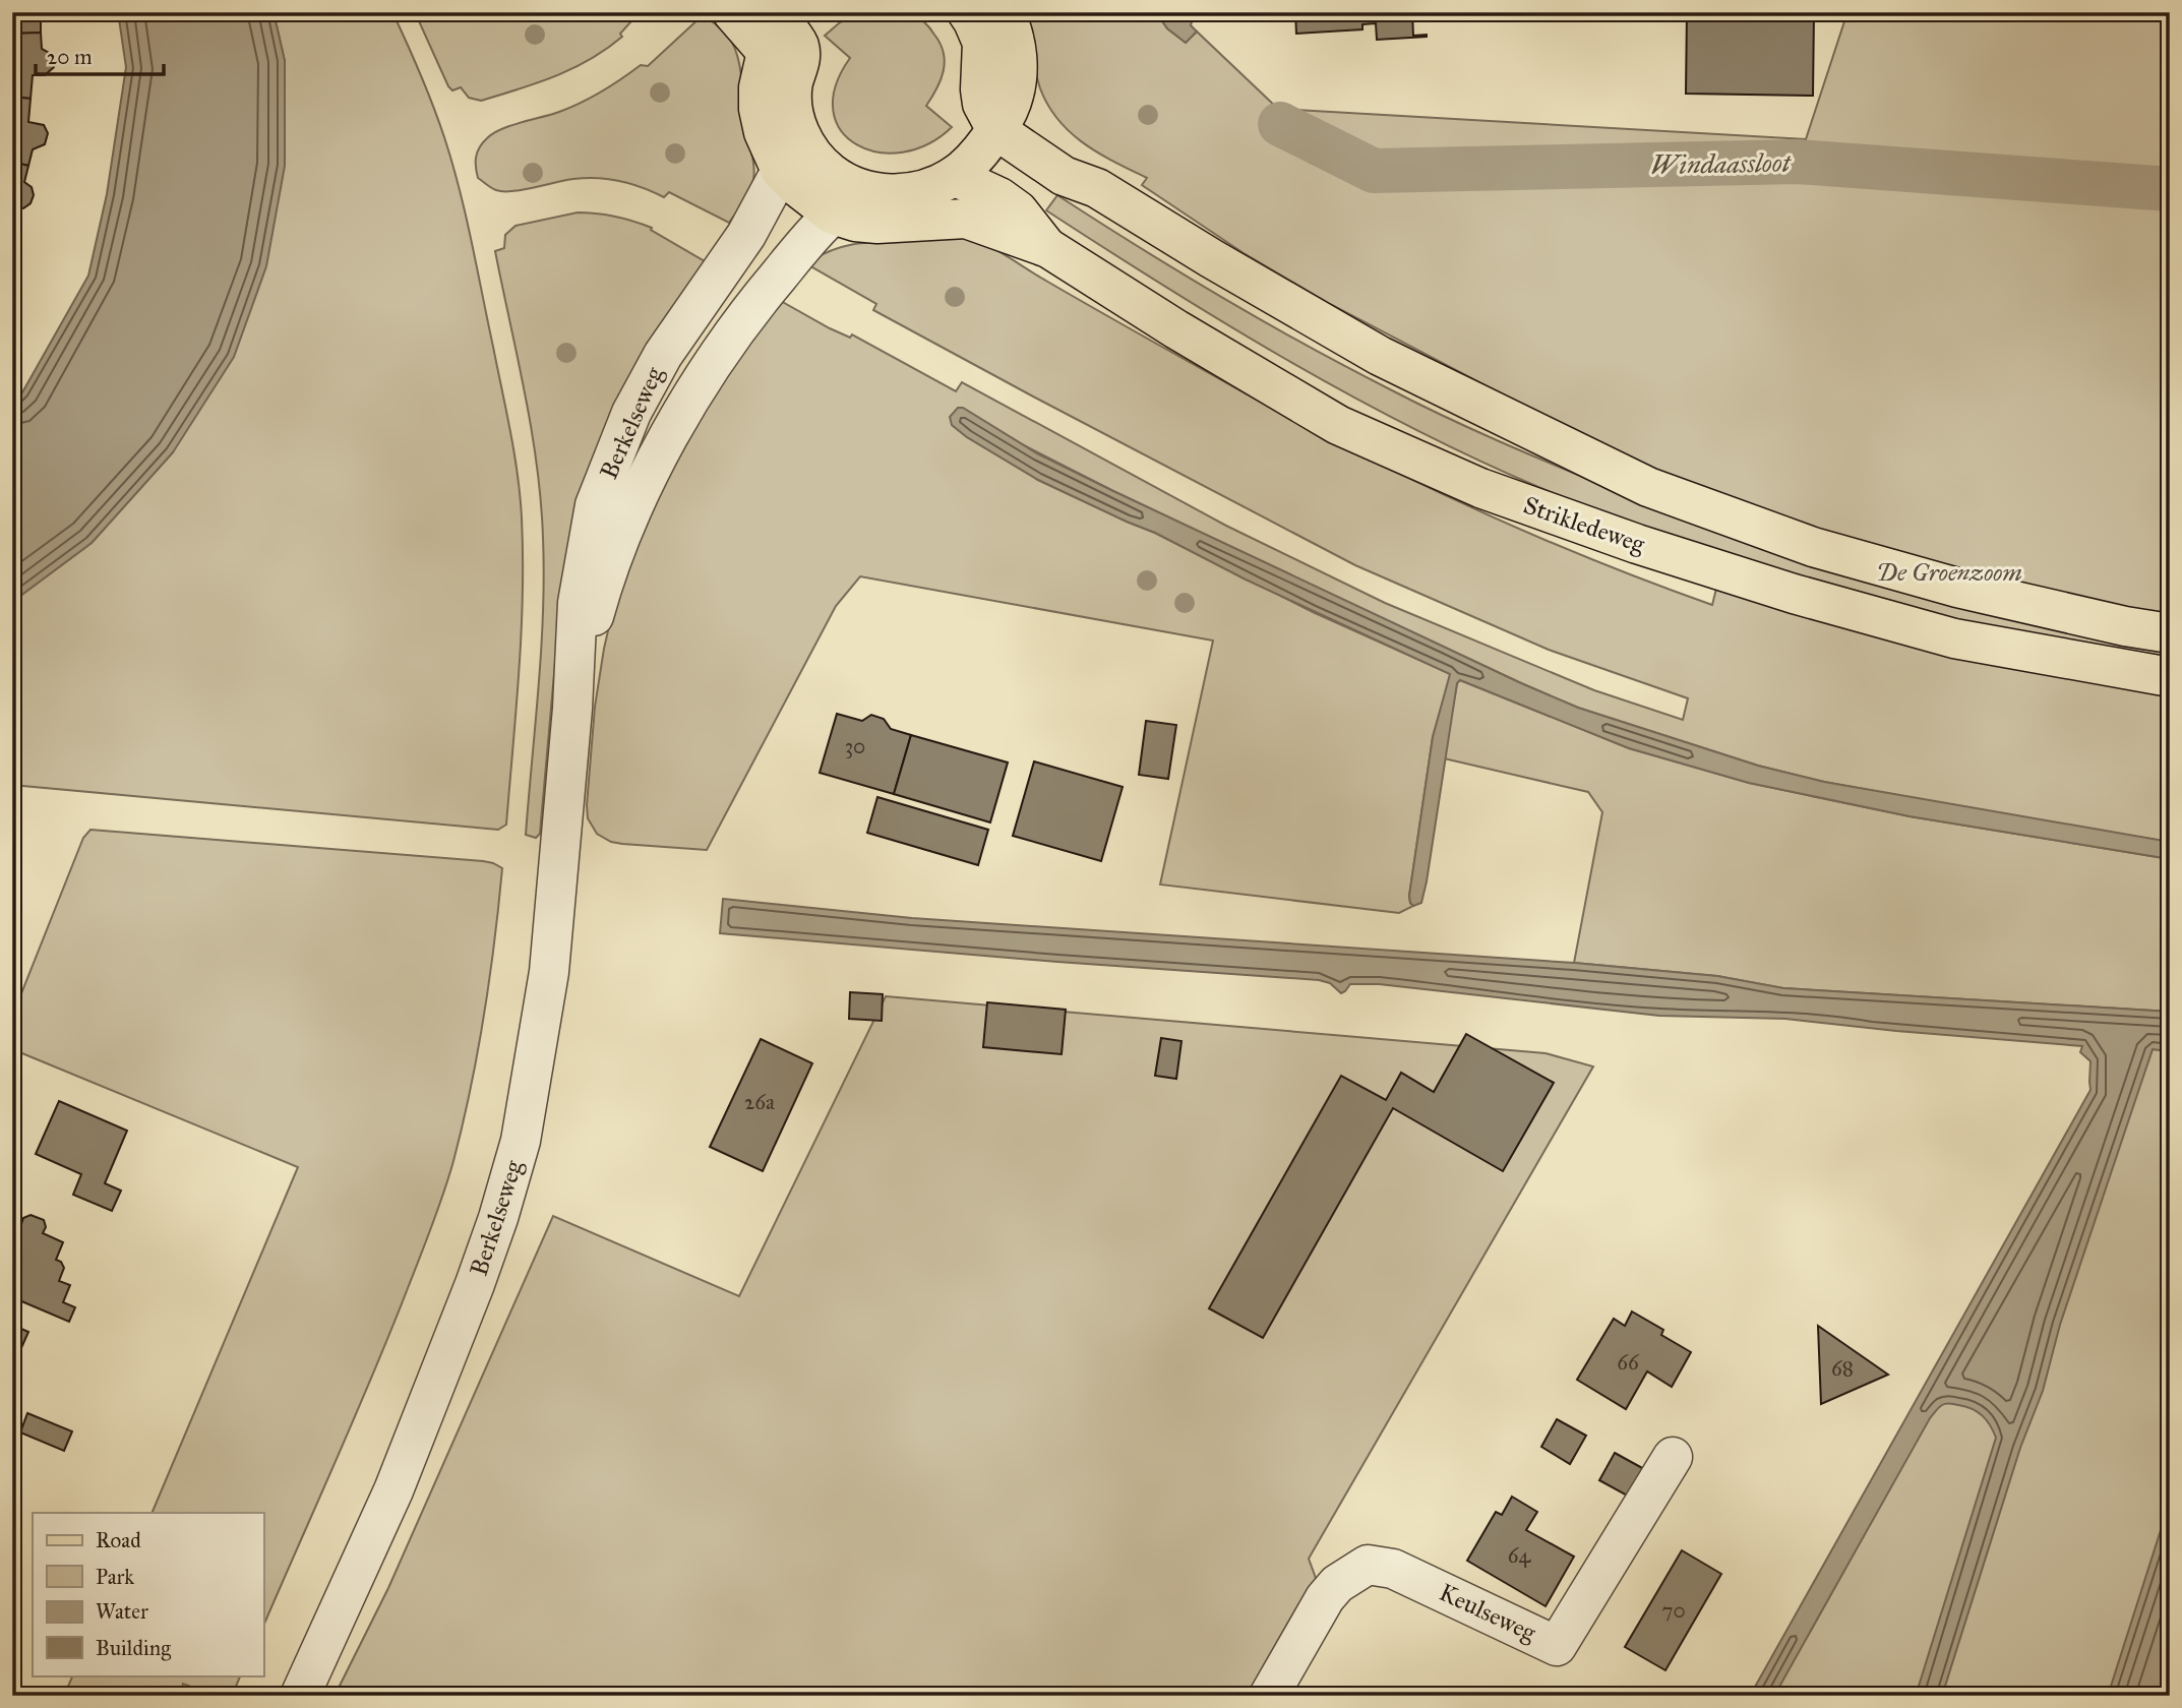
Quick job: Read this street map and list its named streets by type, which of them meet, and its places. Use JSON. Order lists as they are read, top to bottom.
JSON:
{
  "streets": {
    "main road": ["Strikledeweg"],
    "street": ["Berkelseweg", "Keulseweg"]
  },
  "crossings": [
    ["Berkelseweg", "Strikledeweg"]
  ],
  "water": ["Windaassloot"],
  "parks": ["De Groenzoom"],
  "house_numbers": [
    "30",
    "26a",
    "66",
    "68",
    "64",
    "70"
  ],
  "legend": [
    "Road",
    "Park",
    "Water",
    "Building"
  ],
  "scale_bar": "20 m"
}
